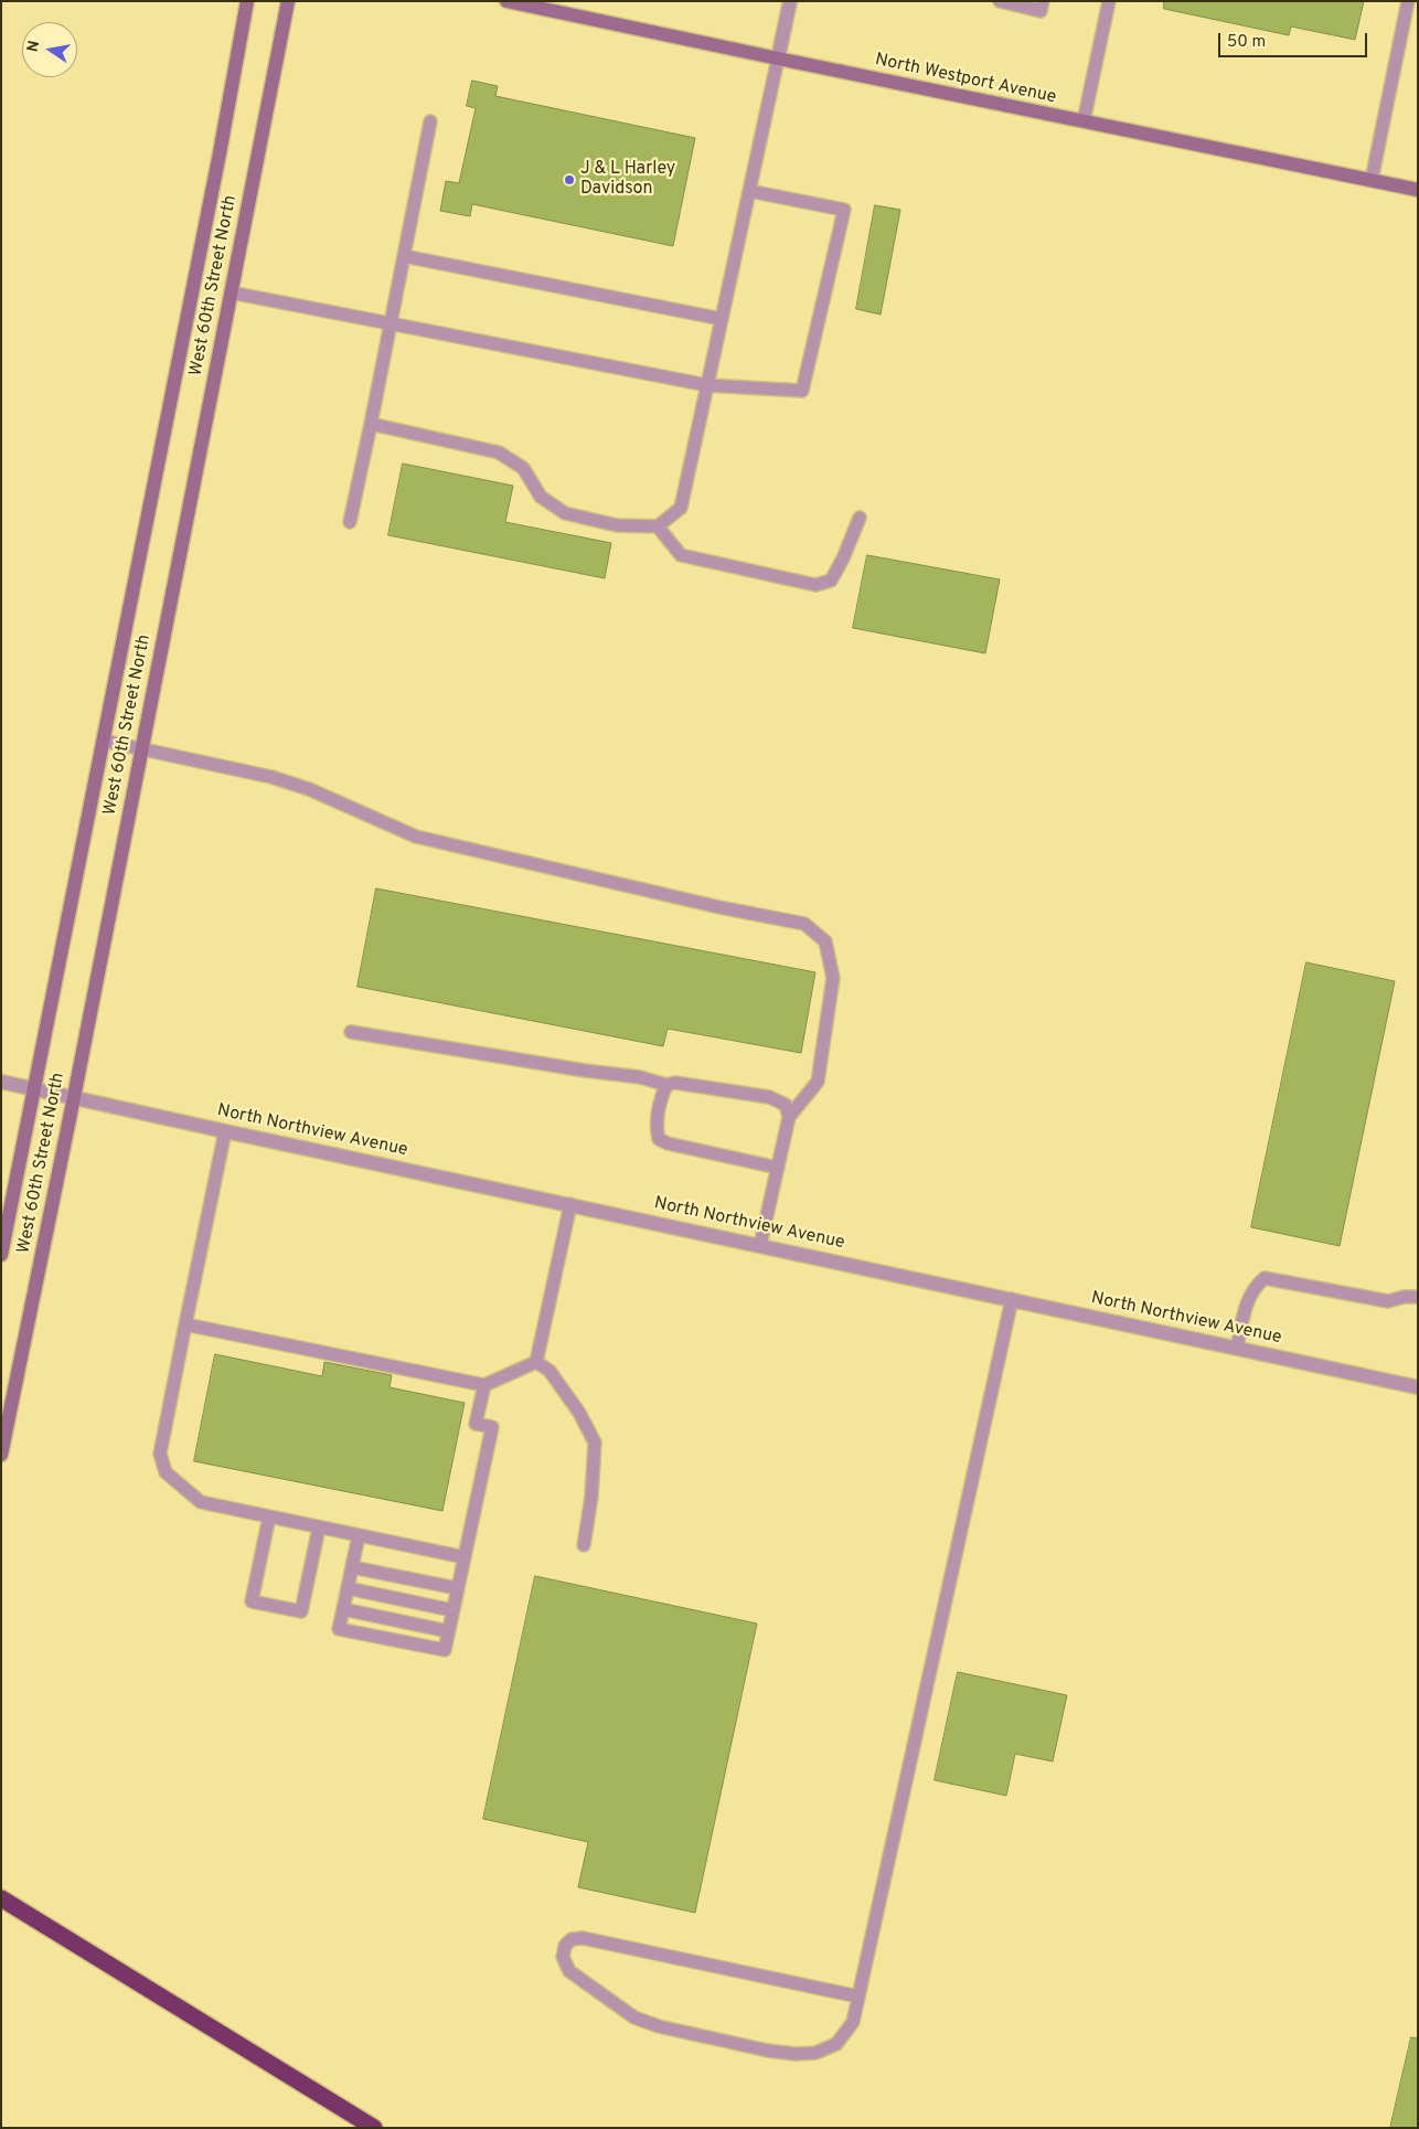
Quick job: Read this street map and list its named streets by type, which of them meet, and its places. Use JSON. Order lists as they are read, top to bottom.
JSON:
{
  "streets": {
    "main road": ["North Westport Avenue", "West 60th Street North"],
    "street": ["North Northview Avenue"]
  },
  "crossings": [
    ["West 60th Street North", "North Northview Avenue"]
  ],
  "places": ["J & L Harley Davidson"],
  "scale_bar": "50 m",
  "north": "left"
}
